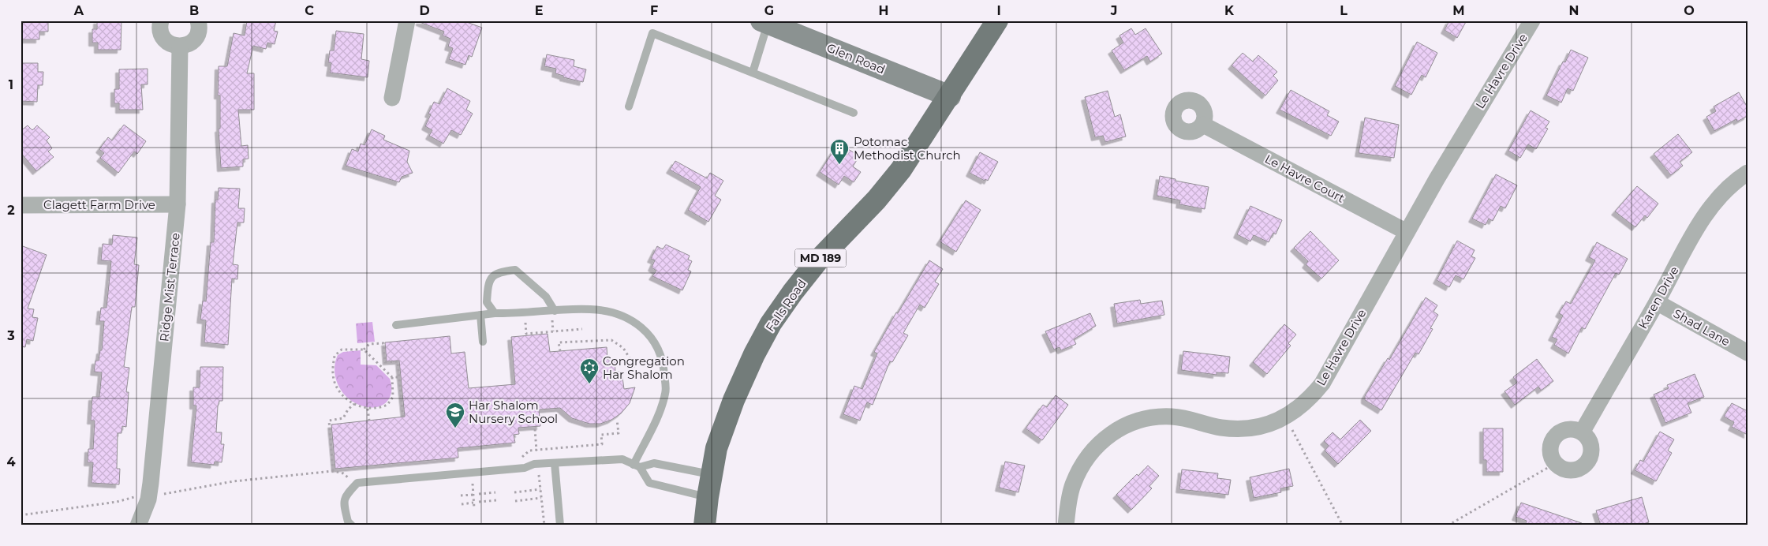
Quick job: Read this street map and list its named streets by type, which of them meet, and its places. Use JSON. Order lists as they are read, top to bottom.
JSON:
{
  "streets": {
    "main road": ["Glen Road", "MD 189", "Falls Road"],
    "street": [
      "Le Havre Drive",
      "Le Havre Court",
      "Clagett Farm Drive",
      "Ridge Mist Terrace",
      "Karen Drive",
      "Shad Lane"
    ]
  },
  "crossings": [
    ["Glen Road", "Falls Road"],
    ["Le Havre Drive", "Le Havre Court"],
    ["Clagett Farm Drive", "Ridge Mist Terrace"],
    ["Karen Drive", "Shad Lane"]
  ],
  "places": {
    "building": ["Potomac Methodist Church"],
    "synagogue": ["Congregation Har Shalom"],
    "school or university": ["Har Shalom Nursery School"]
  },
  "grid": {
    "columns": [
      "A",
      "B",
      "C",
      "D",
      "E",
      "F",
      "G",
      "H",
      "I",
      "J",
      "K",
      "L",
      "M",
      "N",
      "O"
    ],
    "rows": [
      "1",
      "2",
      "3",
      "4"
    ]
  }
}
